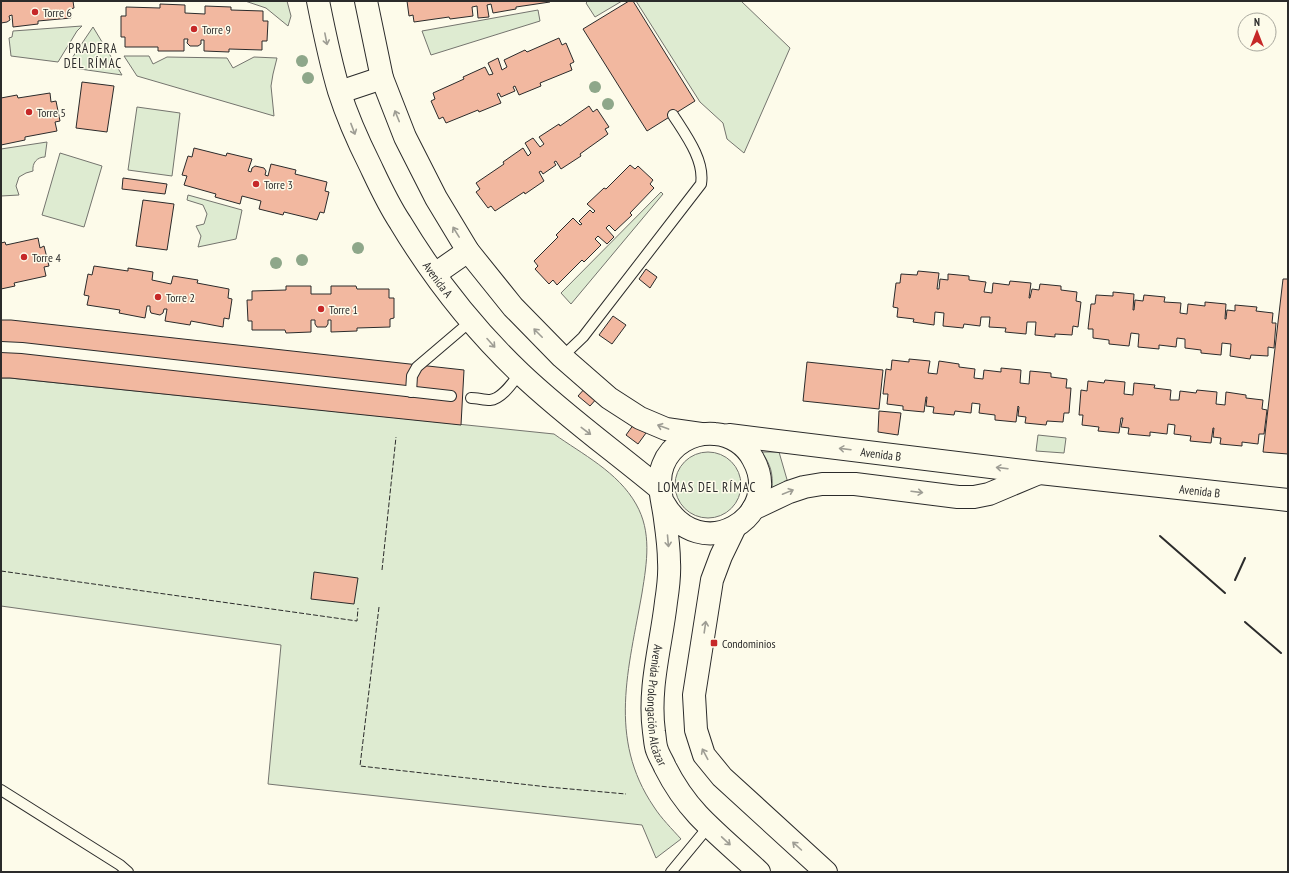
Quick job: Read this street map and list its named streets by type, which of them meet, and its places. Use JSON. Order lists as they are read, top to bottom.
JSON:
{
  "streets": {
    "main road": ["Avenida A", "Avenida B", "Avenida Prolongación Alcázar"]
  },
  "crossings": [
    ["Avenida A", "Avenida B"],
    ["Avenida A", "Avenida Prolongación Alcázar"],
    ["Avenida B", "Avenida Prolongación Alcázar"]
  ],
  "one_way": ["Avenida Prolongación Alcázar"],
  "districts": ["PRADERA DEL RÍMAC", "LOMAS DEL RÍMAC"],
  "places": {
    "other": [
      "Torre 6",
      "Torre 9",
      "Torre 5",
      "Torre 3",
      "Torre 4",
      "Torre 2",
      "Torre 1"
    ],
    "transit": ["Condominios"]
  },
  "north": "top"
}
